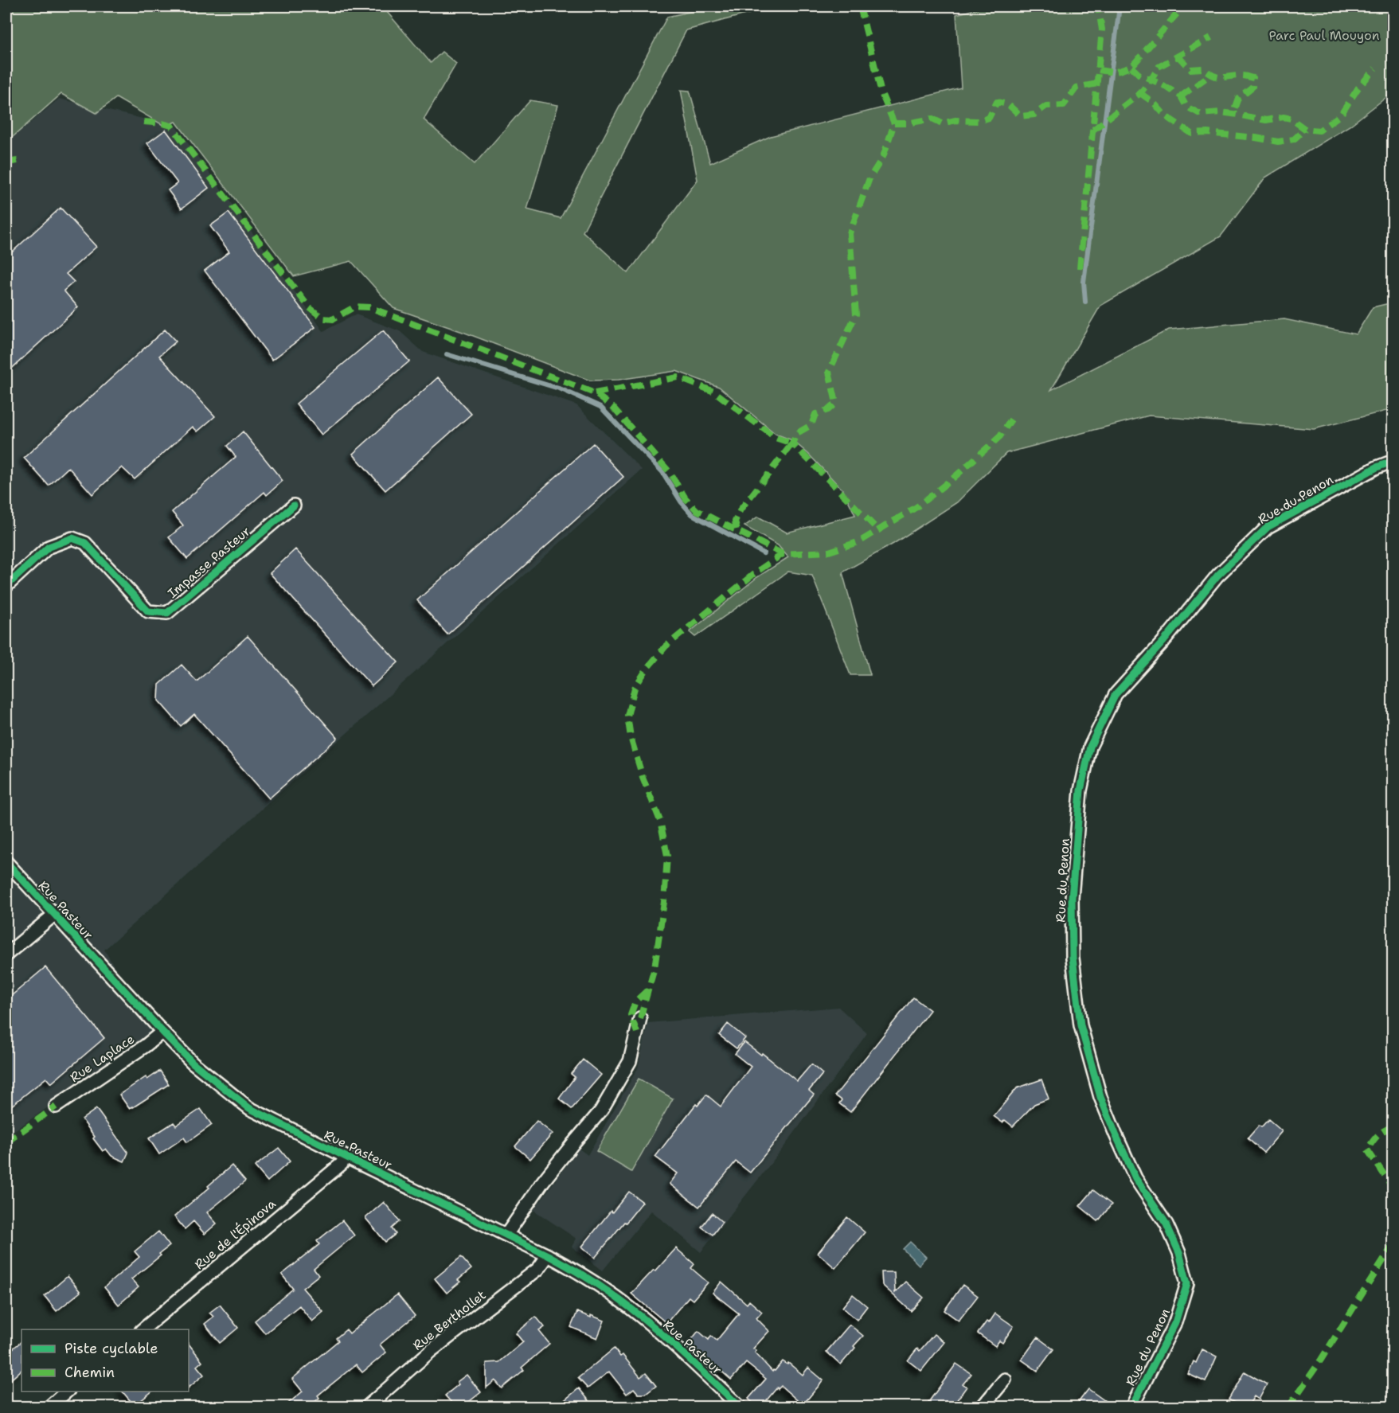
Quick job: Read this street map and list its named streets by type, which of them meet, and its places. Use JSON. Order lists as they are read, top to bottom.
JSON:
{
  "streets": {
    "street": [
      "Rue du Penon",
      "Impasse Pasteur",
      "Rue Pasteur",
      "Rue Laplace",
      "Rue de l'Épinova",
      "Rue Berthollet"
    ]
  },
  "crossings": [
    ["Rue Pasteur", "Rue Laplace"],
    ["Rue Pasteur", "Rue de l'Épinova"],
    ["Rue Pasteur", "Rue Berthollet"]
  ],
  "parks": ["Parc Paul Mouyon"],
  "legend": ["Piste cyclable", "Chemin"]
}
